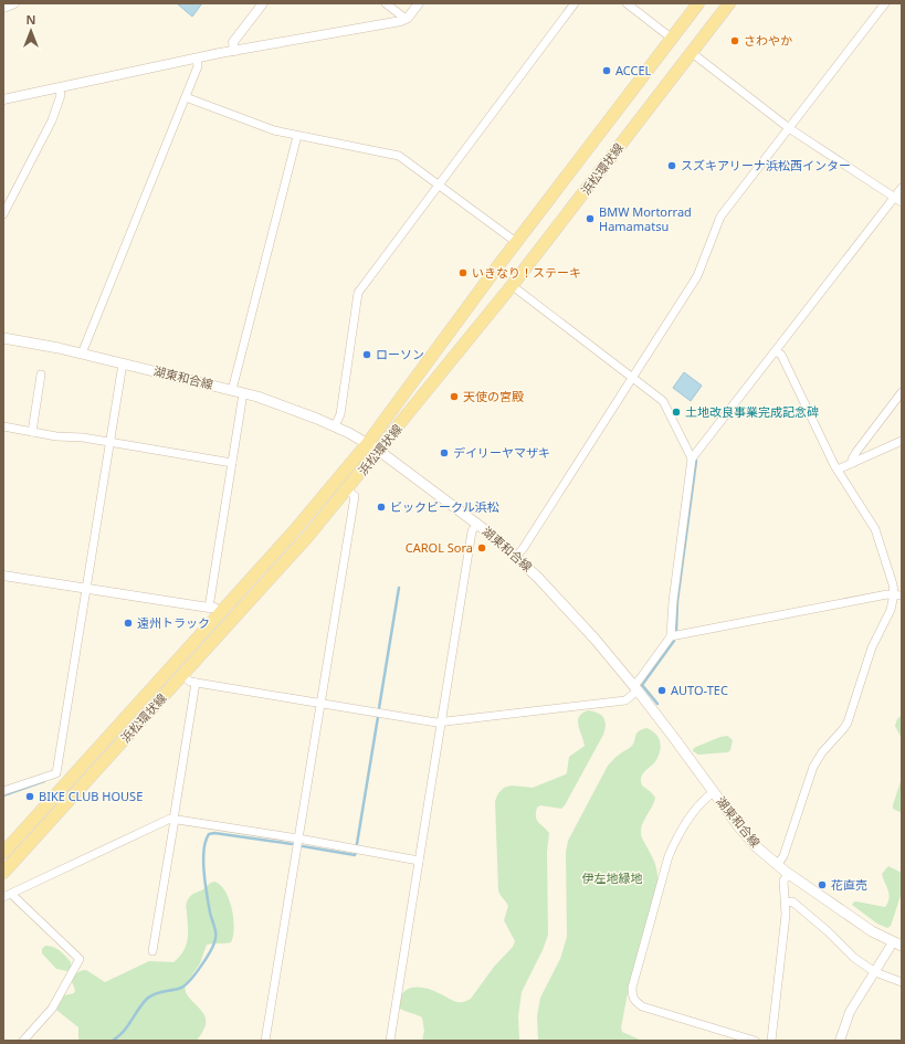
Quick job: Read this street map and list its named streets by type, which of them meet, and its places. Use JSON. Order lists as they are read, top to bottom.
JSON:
{
  "streets": {
    "main road": ["浜松環状線", "湖東和合線"]
  },
  "crossings": [
    ["浜松環状線", "湖東和合線"]
  ],
  "parks": ["伊左地緑地"],
  "places": [
    "さわやか",
    "ACCEL",
    "スズキアリーナ浜松西インター",
    "BMW Mortorrad Hamamatsu",
    "いきなり！ステーキ",
    "ローソン",
    "天使の宮殿",
    "土地改良事業完成記念碑",
    "デイリーヤマザキ",
    "ビックビークル浜松",
    "CAROL Sora",
    "遠州トラック",
    "AUTO-TEC",
    "BIKE CLUB HOUSE",
    "花直売"
  ],
  "north": "top"
}
